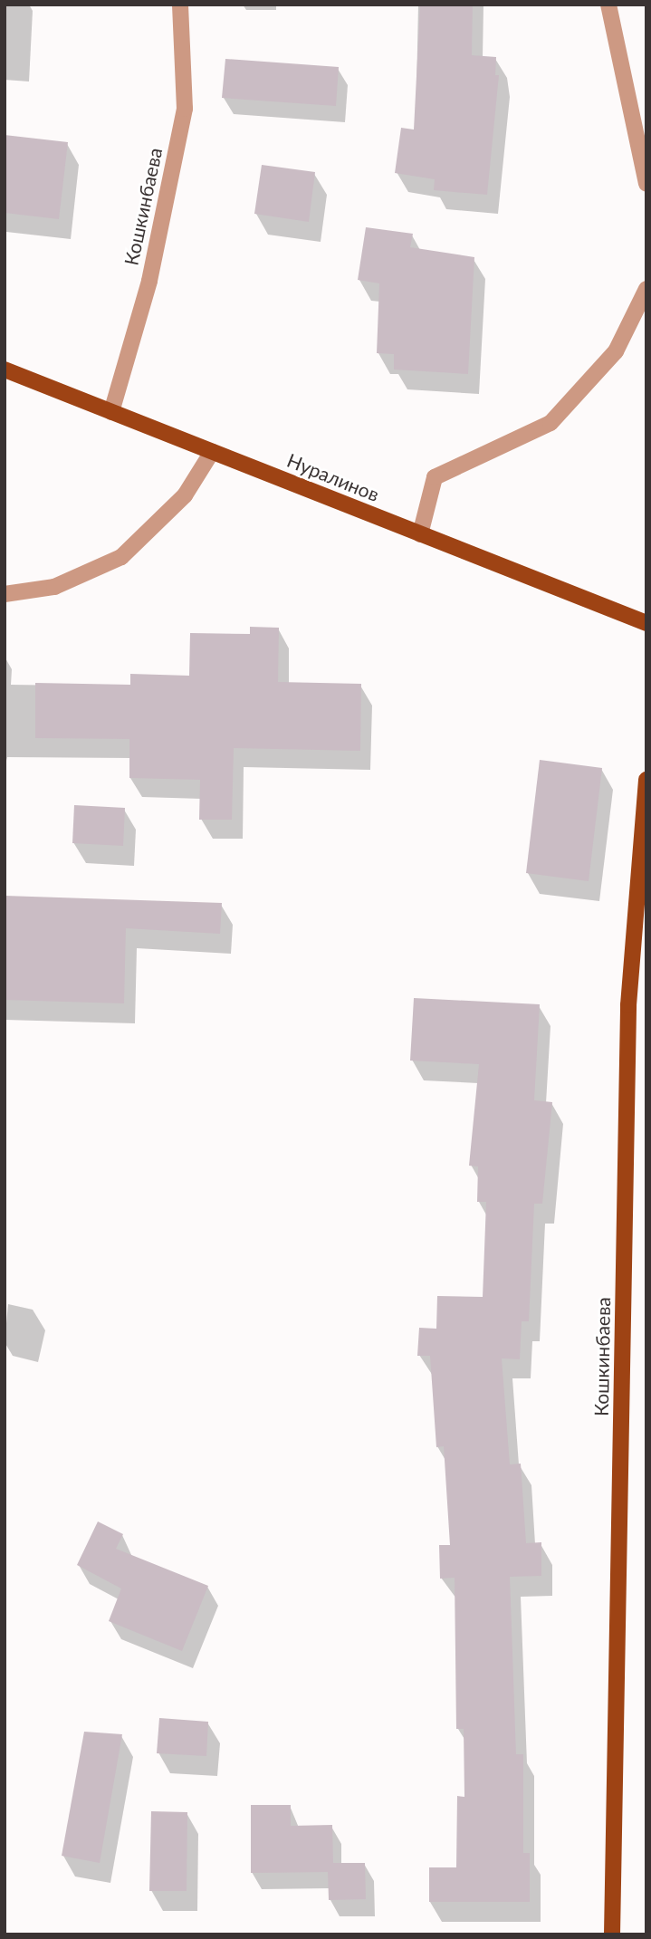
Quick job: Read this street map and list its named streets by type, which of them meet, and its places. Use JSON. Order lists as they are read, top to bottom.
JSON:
{
  "streets": {
    "main road": ["Кошкинбаева", "Нуралинов"]
  },
  "crossings": [
    ["Кошкинбаева", "Нуралинов"]
  ]
}
